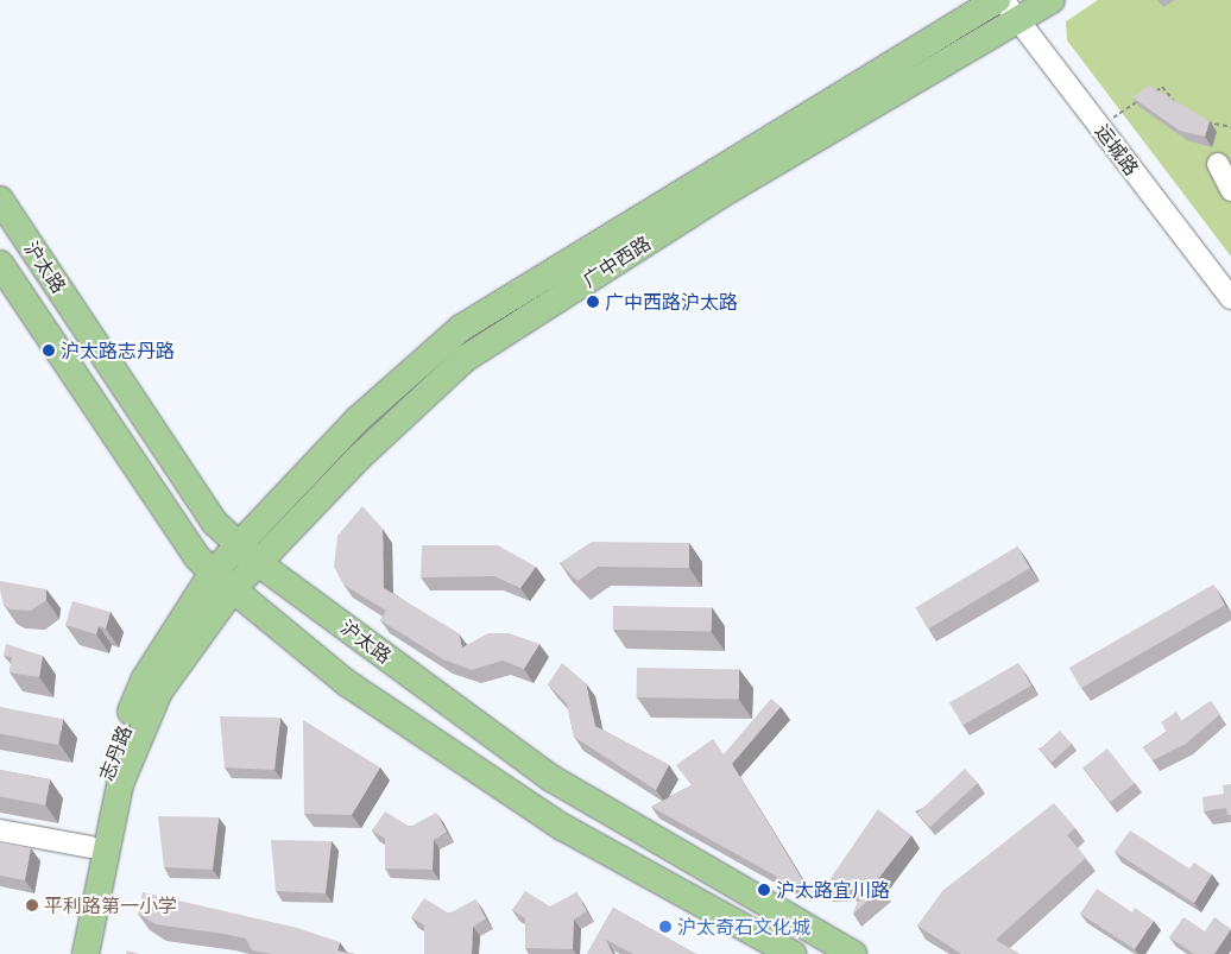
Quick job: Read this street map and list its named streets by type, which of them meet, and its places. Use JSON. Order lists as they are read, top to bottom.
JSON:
{
  "streets": {
    "main road": ["广中西路", "沪太路", "志丹路"],
    "street": ["运城路"]
  },
  "crossings": [
    ["运城路", "广中西路"],
    ["广中西路", "沪太路"],
    ["广中西路", "志丹路"],
    ["沪太路", "志丹路"]
  ],
  "places": [
    "广中西路沪太路",
    "沪太路志丹路",
    "沪太路宜川路",
    "平利路第一小学",
    "沪太奇石文化城"
  ]
}
